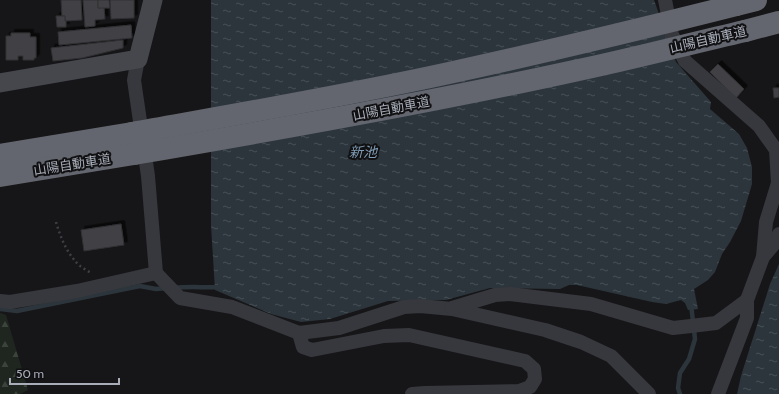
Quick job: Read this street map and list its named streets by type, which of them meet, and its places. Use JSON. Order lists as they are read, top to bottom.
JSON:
{
  "streets": {
    "highway": ["山陽自動車道"]
  },
  "water": ["新池"],
  "scale_bar": "50 m"
}
